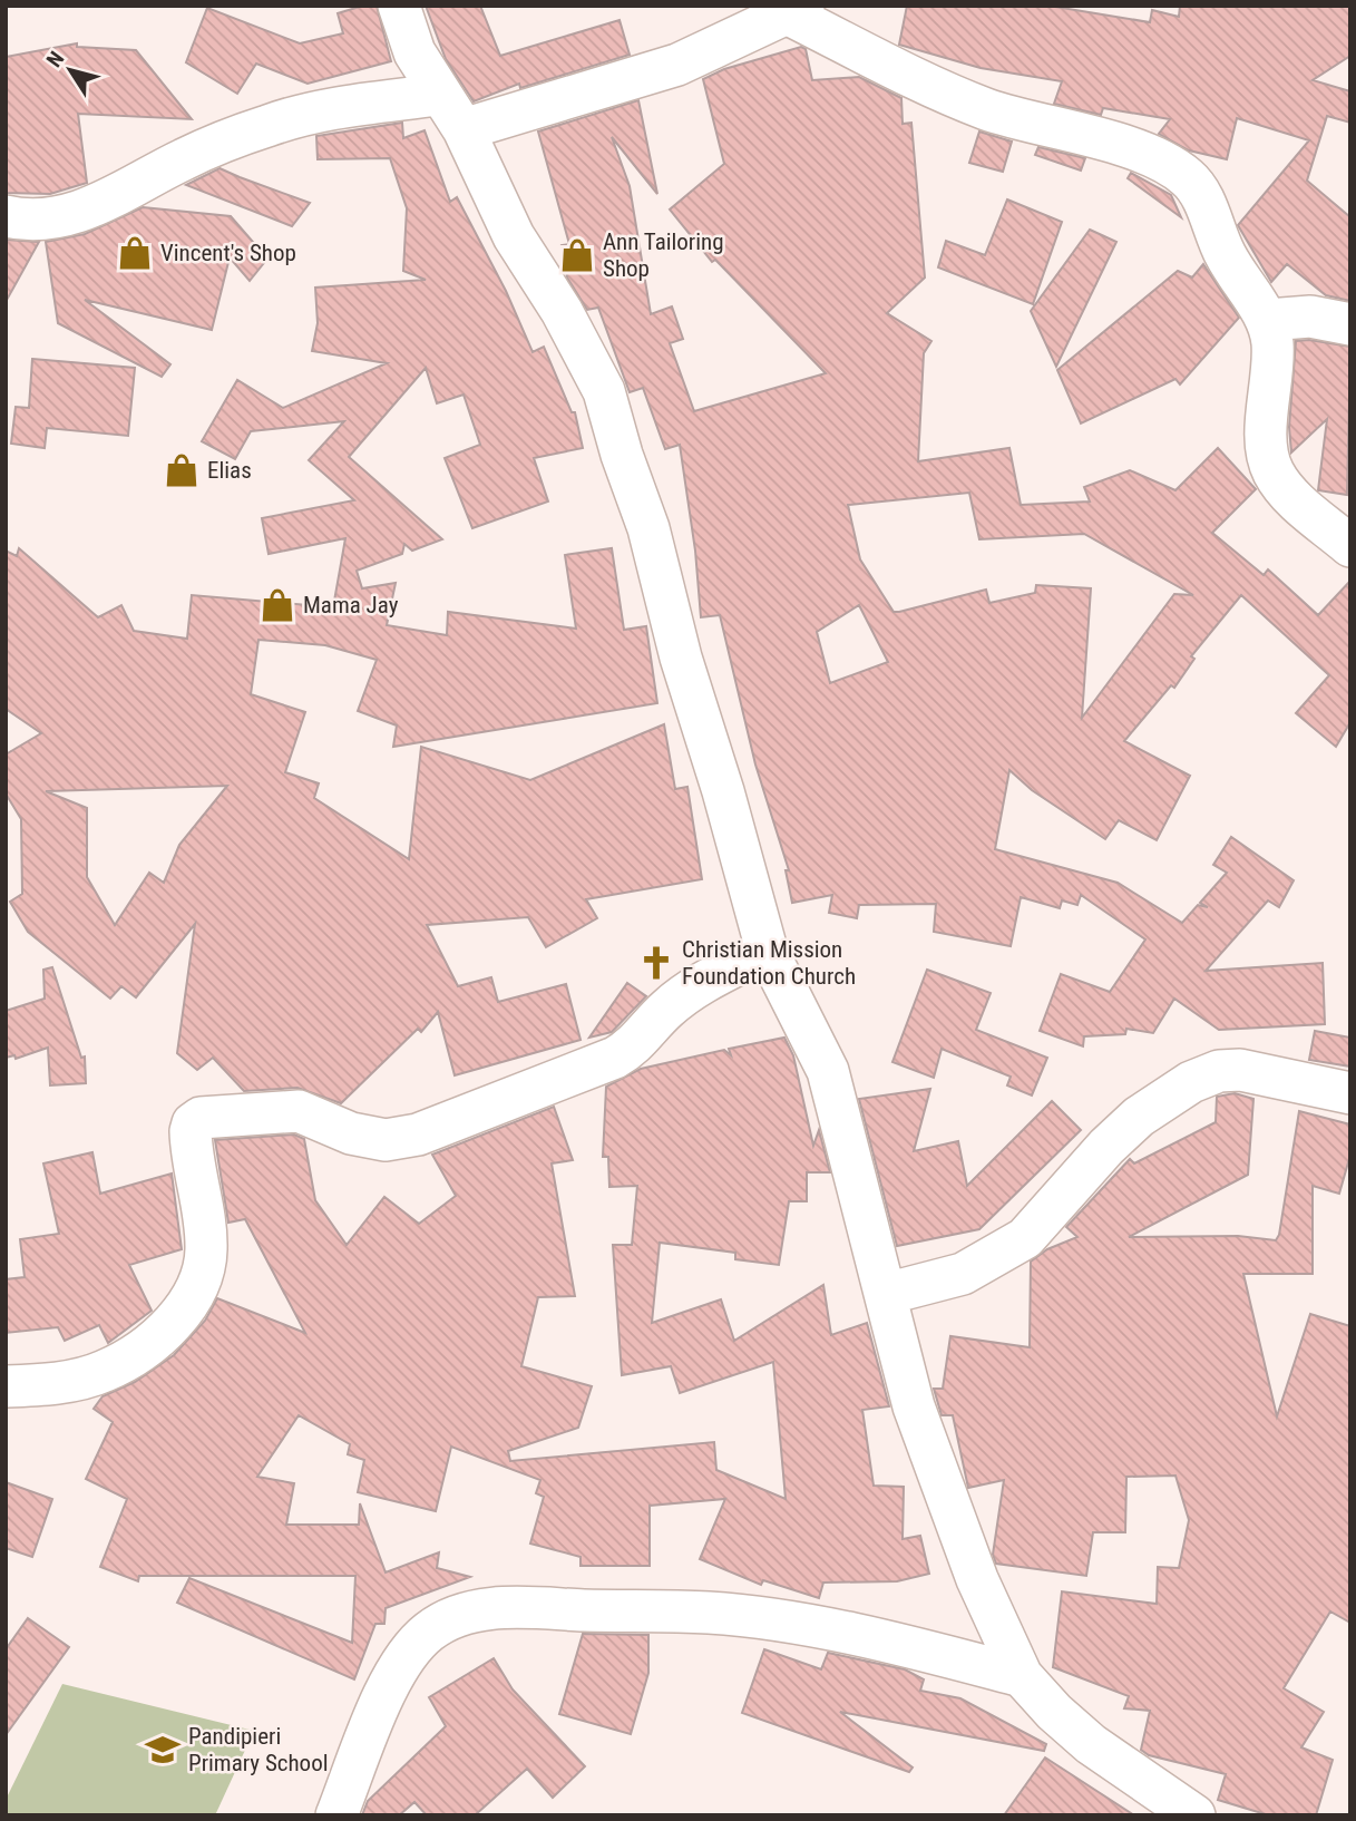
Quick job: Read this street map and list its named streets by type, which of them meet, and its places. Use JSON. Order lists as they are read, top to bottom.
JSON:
{
  "places": {
    "shop": [
      "Vincent's Shop",
      "Ann Tailoring Shop",
      "Elias",
      "Mama Jay"
    ],
    "church": ["Christian Mission Foundation Church"],
    "school or university": ["Pandipieri Primary School"]
  },
  "north": "top left"
}
